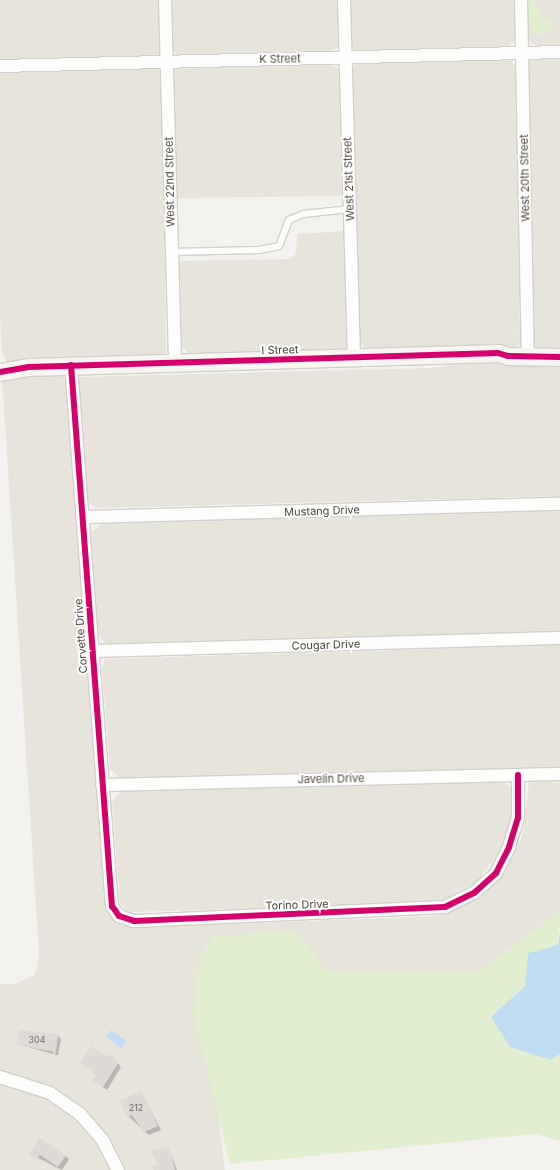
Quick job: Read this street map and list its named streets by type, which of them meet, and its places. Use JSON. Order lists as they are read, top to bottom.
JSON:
{
  "streets": {
    "street": [
      "K Street",
      "West 20th Street",
      "West 21st Street",
      "West 22nd Street",
      "I Street",
      "Mustang Drive",
      "Corvette Drive",
      "Cougar Drive",
      "Javelin Drive",
      "Torino Drive"
    ]
  },
  "crossings": [
    ["K Street", "West 20th Street"],
    ["K Street", "West 21st Street"],
    ["K Street", "West 22nd Street"],
    ["West 20th Street", "I Street"],
    ["West 21st Street", "I Street"],
    ["West 22nd Street", "I Street"],
    ["I Street", "Corvette Drive"],
    ["Mustang Drive", "Corvette Drive"],
    ["Corvette Drive", "Cougar Drive"],
    ["Corvette Drive", "Javelin Drive"],
    ["Corvette Drive", "Torino Drive"],
    ["Javelin Drive", "Torino Drive"]
  ],
  "house_numbers": ["304", "212"]
}
